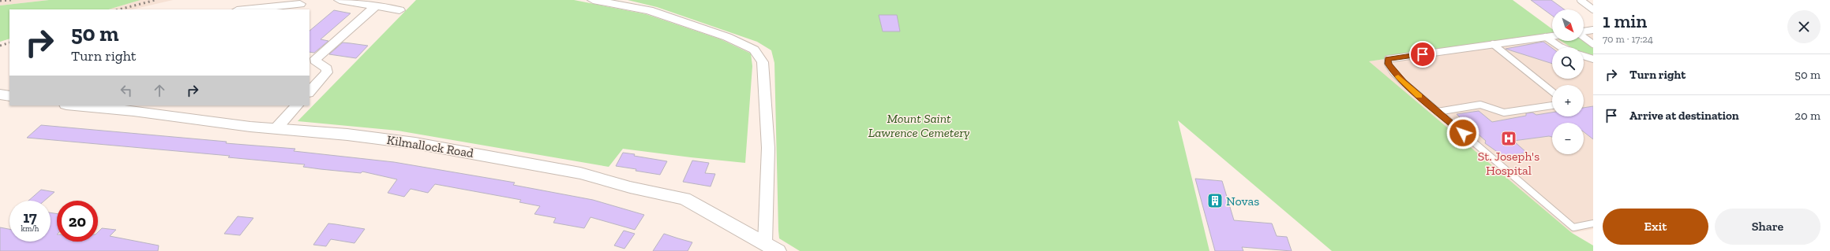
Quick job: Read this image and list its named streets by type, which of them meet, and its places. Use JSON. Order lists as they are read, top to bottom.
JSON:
{
  "streets": {
    "street": ["Kilmallock Road"]
  },
  "parks": ["Mount Saint Lawrence Cemetery"],
  "places": {
    "hospital": ["St. Joseph's Hospital"],
    "building": ["Novas"]
  },
  "north": "bottom right",
  "page": {
    "heading": ["1 min", "70 m · 17:24"],
    "map_buttons": ["+", "−"],
    "turn": ["50 m", "Turn right"],
    "list": [
      {
        "name": "Turn right",
        "value": "50 m"
      },
      {
        "name": "Arrive at destination",
        "value": "20 m"
      }
    ],
    "speed": "17 km/h",
    "limit": "20",
    "buttons": ["Exit", "Share"]
  }
}
